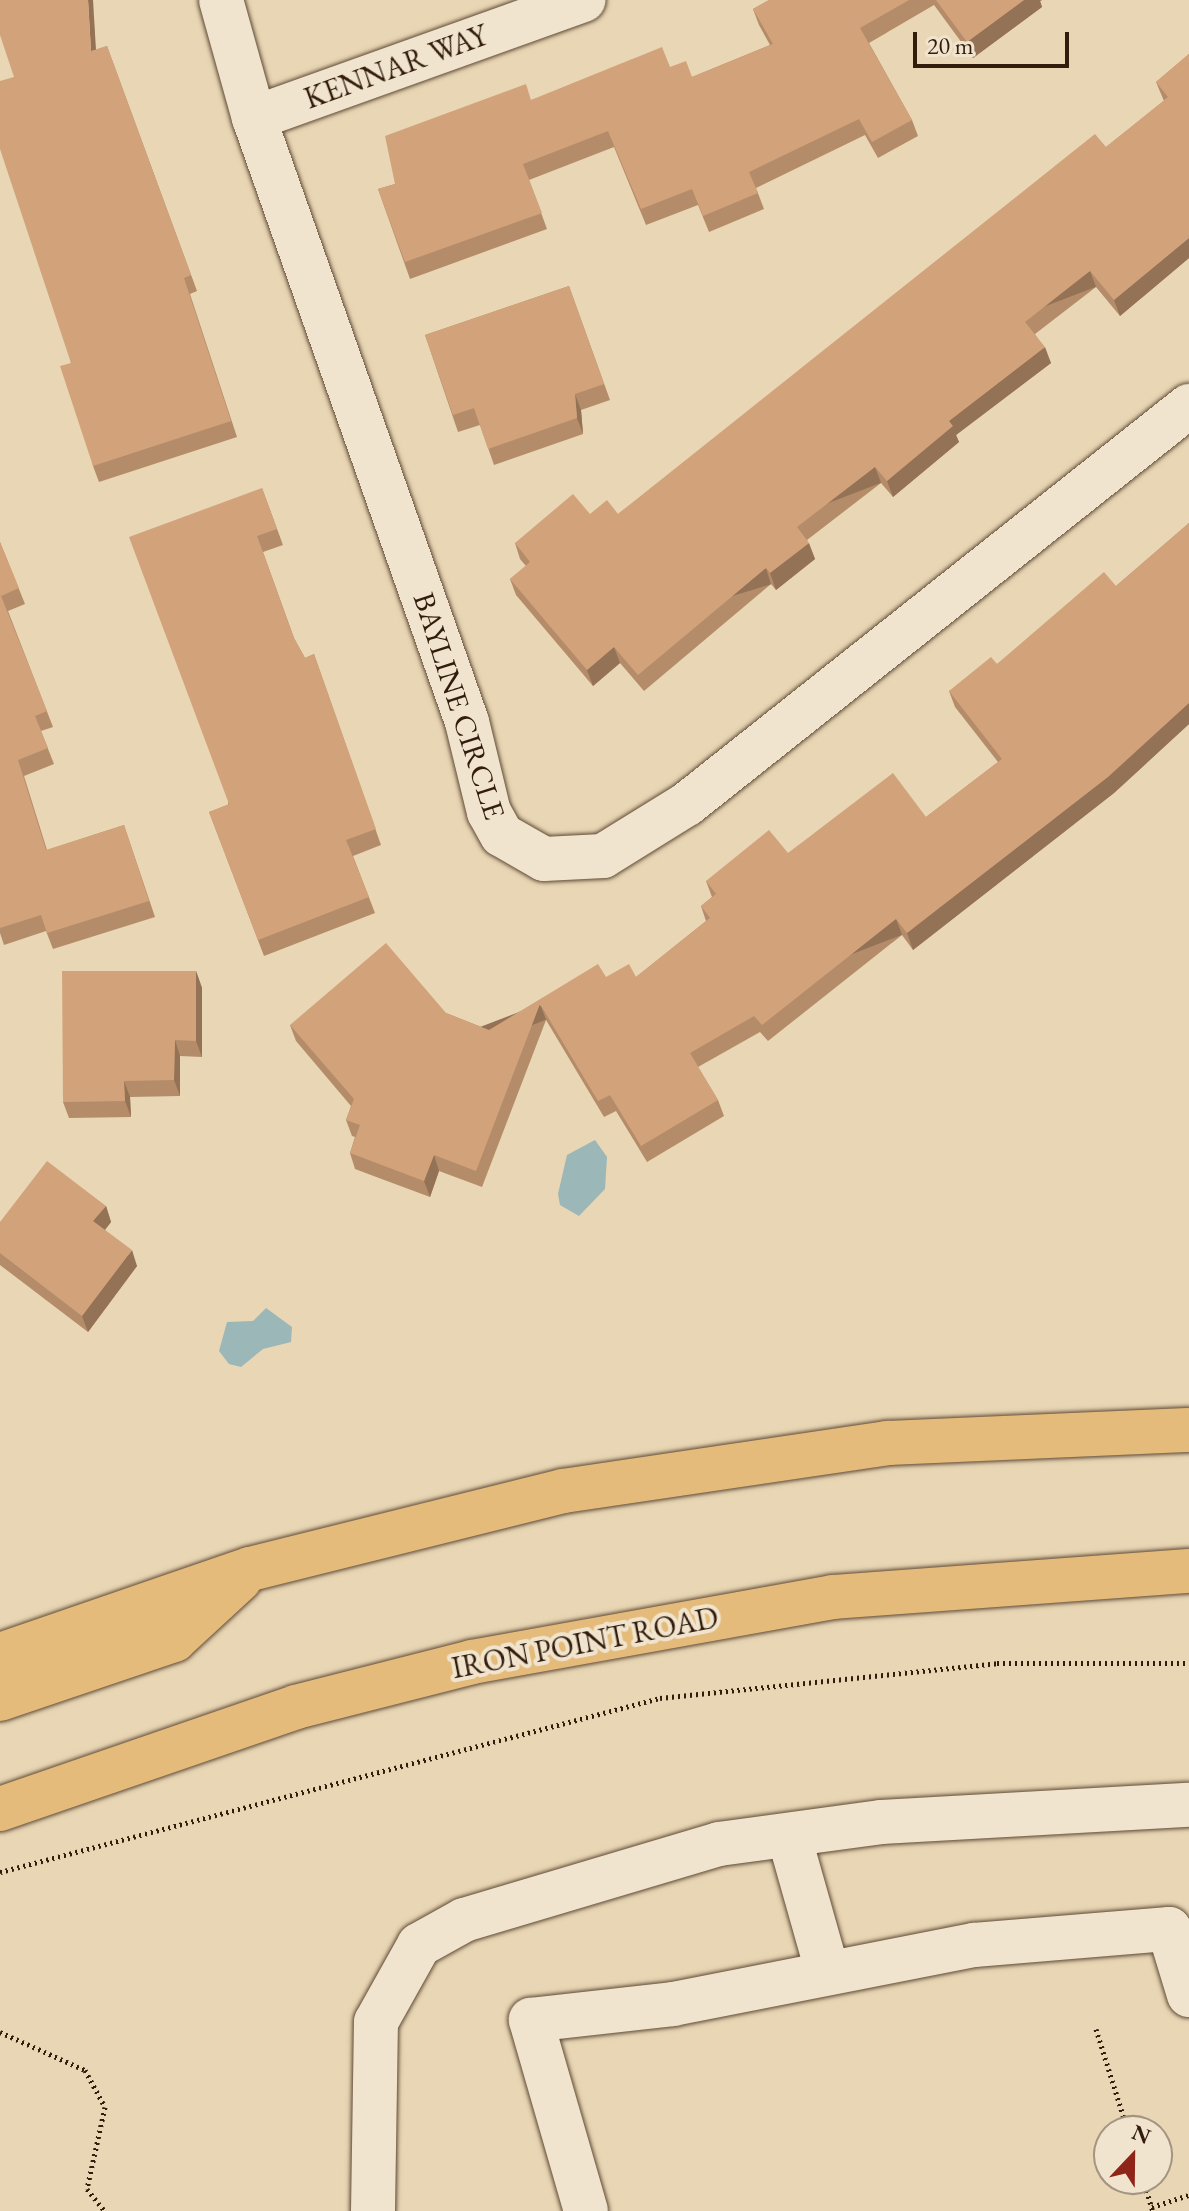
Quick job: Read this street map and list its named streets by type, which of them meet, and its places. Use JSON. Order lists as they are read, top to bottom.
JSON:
{
  "streets": {
    "main road": ["IRON POINT ROAD"],
    "street": ["KENNAR WAY", "BAYLINE CIRCLE"]
  },
  "crossings": [
    ["KENNAR WAY", "BAYLINE CIRCLE"]
  ],
  "scale_bar": "20 m",
  "north": "top"
}
